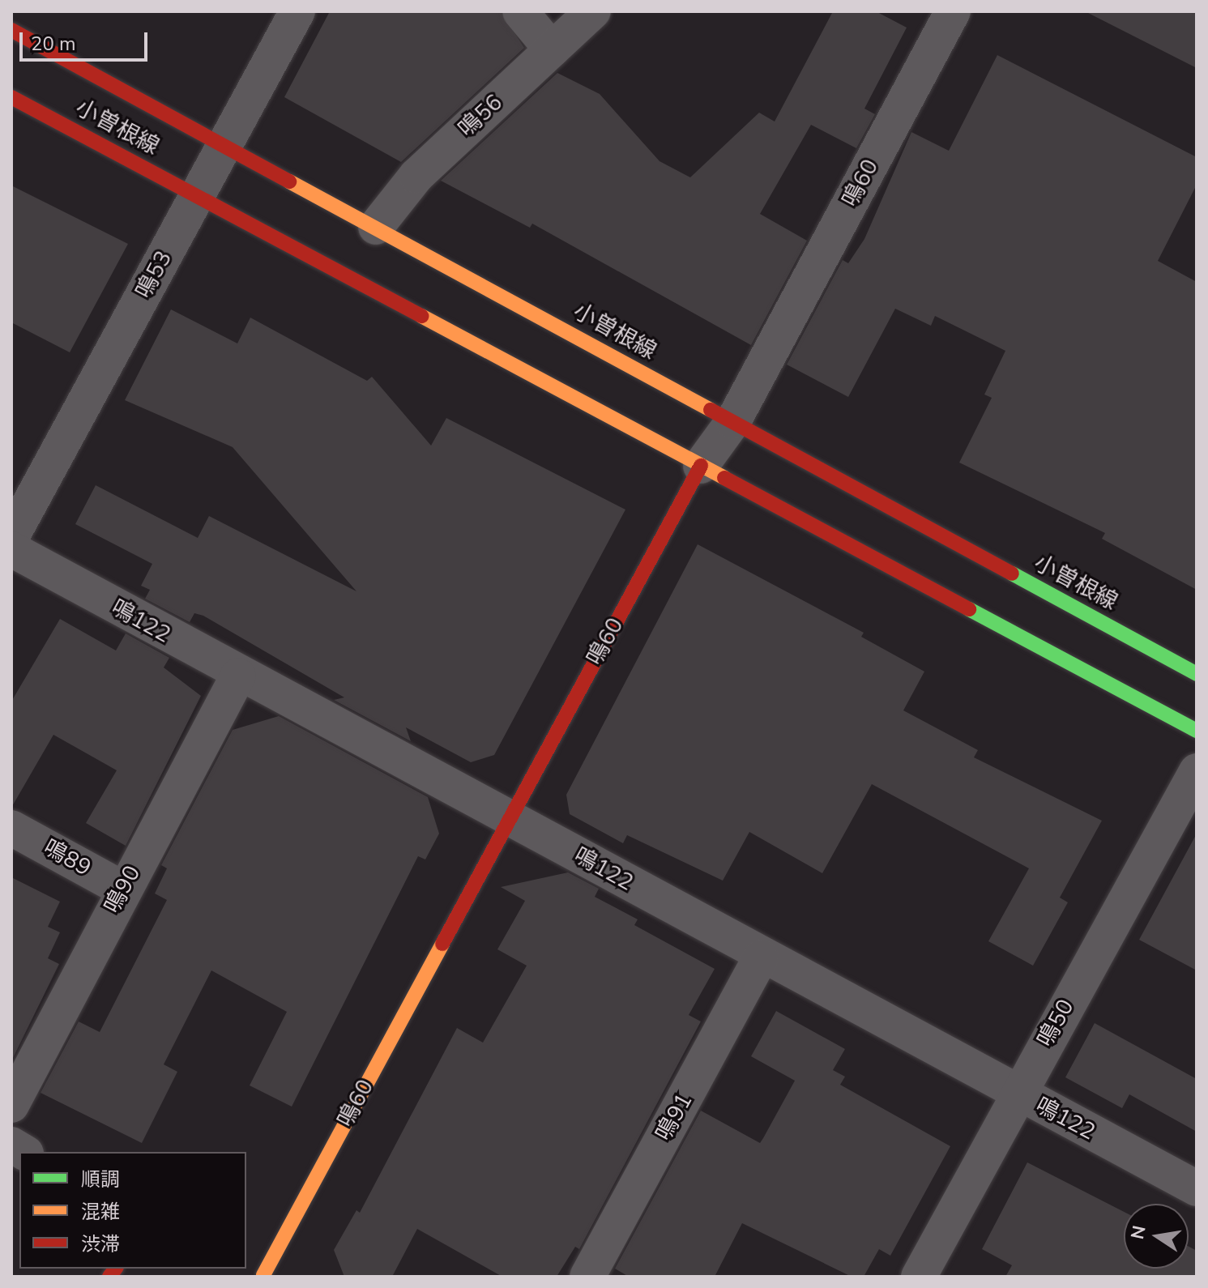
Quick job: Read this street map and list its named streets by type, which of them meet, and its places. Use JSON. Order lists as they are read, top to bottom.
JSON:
{
  "streets": {
    "street": [
      "鳴56",
      "小曽根線",
      "鳴60",
      "鳴53",
      "鳴122",
      "鳴89",
      "鳴90",
      "鳴50",
      "鳴91"
    ]
  },
  "crossings": [
    ["鳴56", "小曽根線"],
    ["小曽根線", "鳴60"],
    ["小曽根線", "鳴53"],
    ["鳴60", "鳴122"],
    ["鳴122", "鳴90"],
    ["鳴122", "鳴50"],
    ["鳴122", "鳴91"],
    ["鳴89", "鳴90"]
  ],
  "legend": ["順調", "混雑", "渋滞"],
  "scale_bar": "20 m",
  "north": "left"
}
